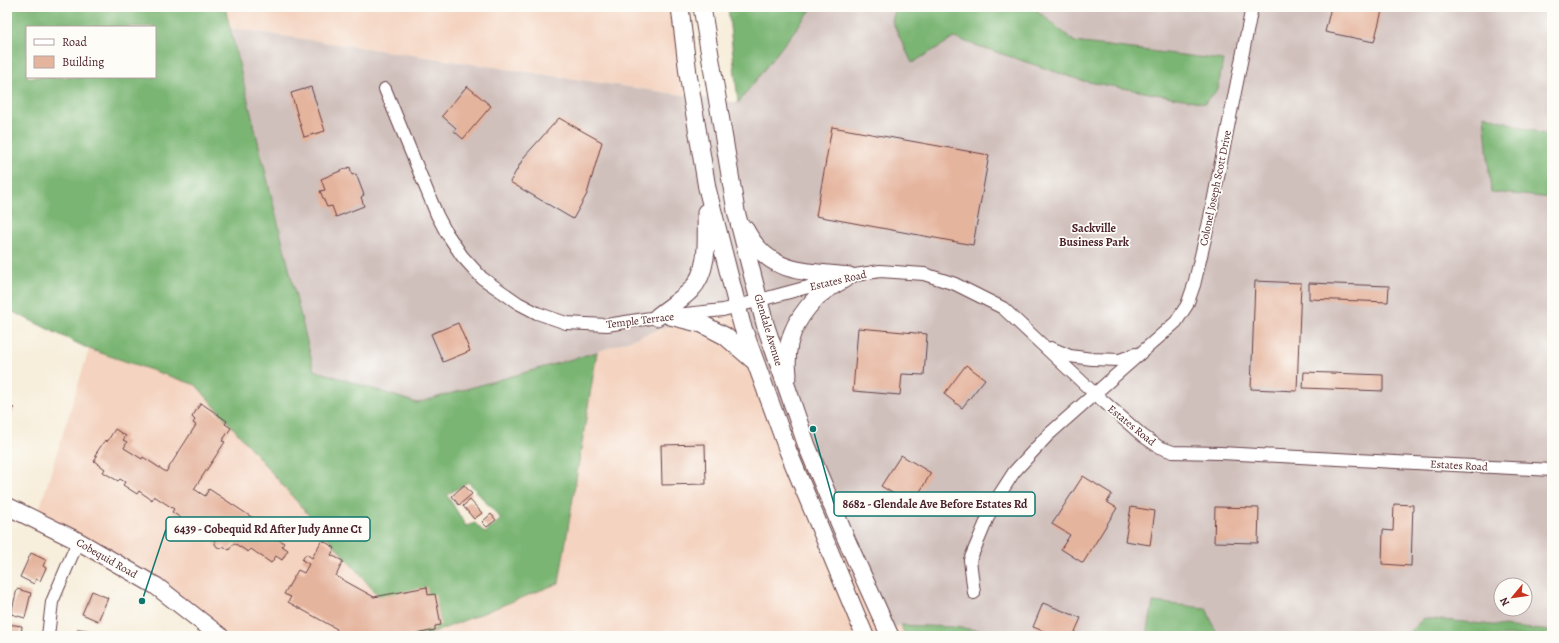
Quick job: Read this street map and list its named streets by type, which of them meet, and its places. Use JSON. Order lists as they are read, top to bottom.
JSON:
{
  "streets": {
    "main road": ["Glendale Avenue", "Cobequid Road"],
    "street": ["Colonel Joseph Scott Drive", "Estates Road", "Temple Terrace"]
  },
  "crossings": [
    ["Colonel Joseph Scott Drive", "Estates Road"],
    ["Estates Road", "Temple Terrace"],
    ["Estates Road", "Glendale Avenue"],
    ["Temple Terrace", "Glendale Avenue"]
  ],
  "districts": ["Sackville Business Park"],
  "places": ["8682 - Glendale Ave Before Estates Rd", "6439 - Cobequid Rd After Judy Anne Ct"],
  "legend": ["Road", "Building"],
  "north": "bottom left"
}
